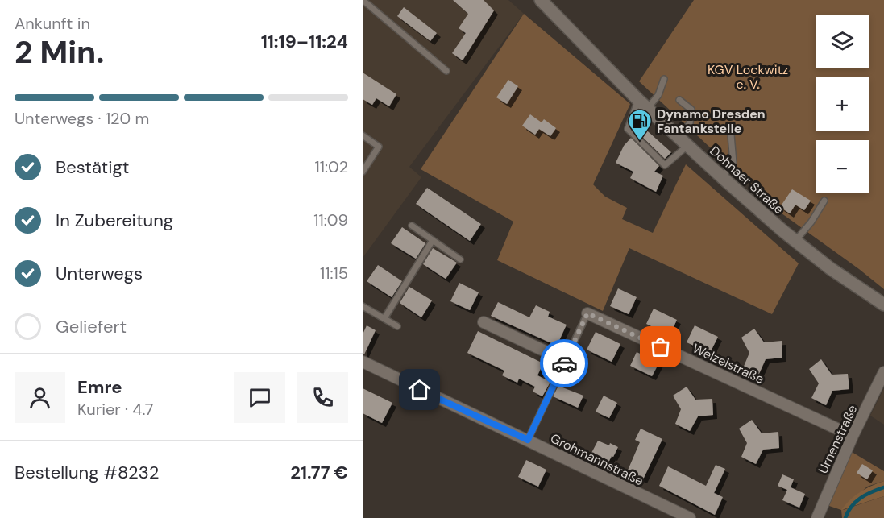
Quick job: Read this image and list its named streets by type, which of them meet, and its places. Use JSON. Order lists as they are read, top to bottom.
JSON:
{
  "streets": {
    "main road": ["Dohnaer Straße"],
    "street": ["Welzelstraße", "Urnenstraße", "Grohmannstraße"]
  },
  "crossings": [
    ["Welzelstraße", "Urnenstraße"],
    ["Welzelstraße", "Grohmannstraße"]
  ],
  "parks": ["KGV Lockwitz e. V."],
  "places": {
    "fuel station": ["Dynamo Dresden Fantankstelle"]
  },
  "page": {
    "heading": ["2 Min.", "Ankunft in", "11:19–11:24"],
    "panel": [
      "Emre",
      "Kurier · 4.7",
      "Bestellung #8232",
      "21.77 €"
    ],
    "map_buttons": ["+", "−"],
    "bar": "Unterwegs · 120 m",
    "list": [
      ["Bestätigt", "11:02"],
      ["In Zubereitung", "11:09"],
      ["Unterwegs", "11:15"],
      "Geliefert"
    ]
  }
}
